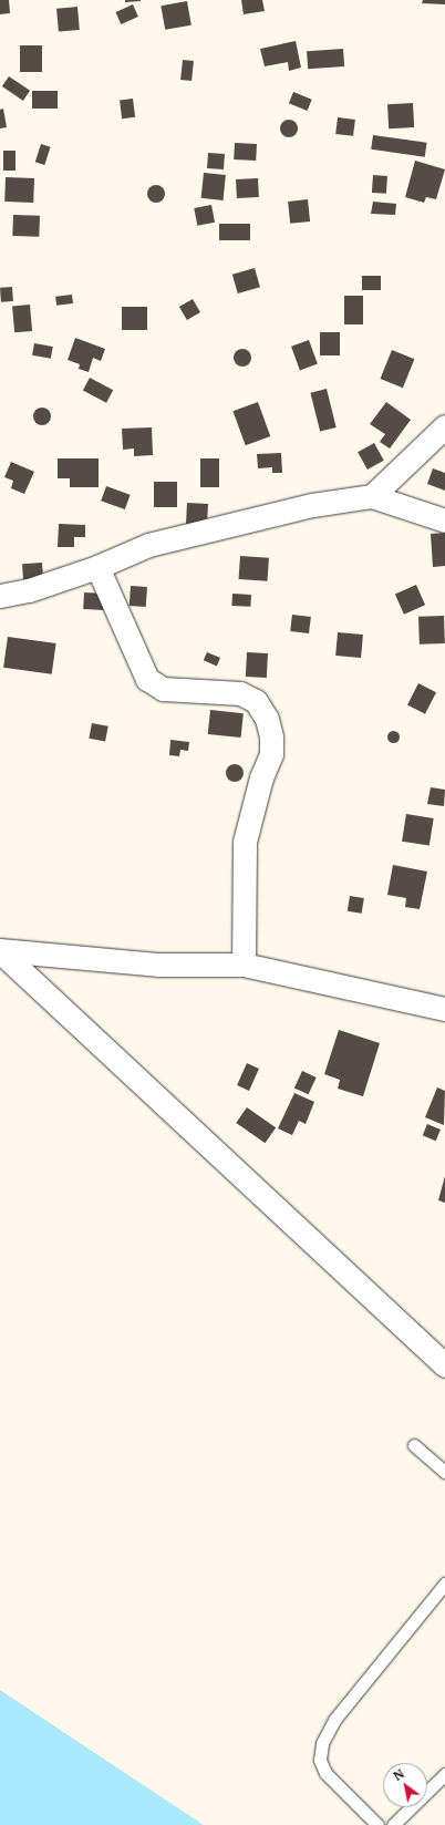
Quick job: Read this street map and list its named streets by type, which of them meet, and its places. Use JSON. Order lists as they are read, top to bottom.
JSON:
{
  "north": "top left"
}
